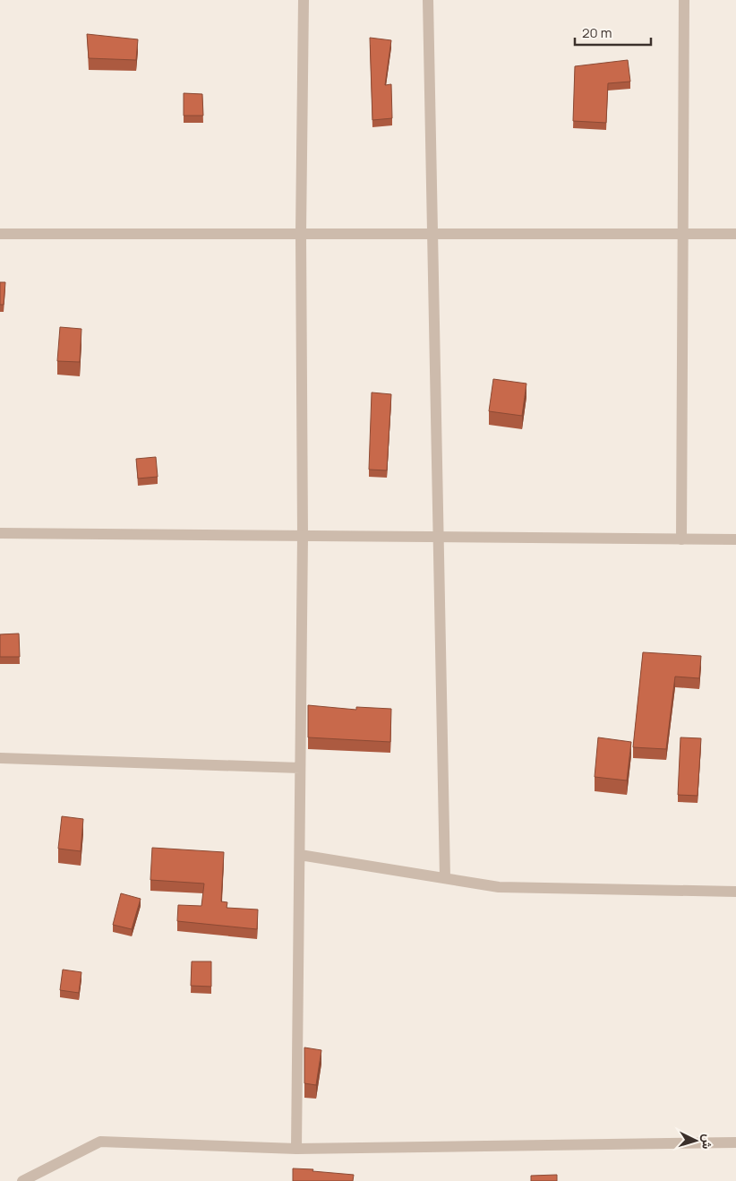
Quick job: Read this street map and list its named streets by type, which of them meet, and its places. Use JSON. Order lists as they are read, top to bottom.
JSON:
{
  "scale_bar": "20 m",
  "north": "right"
}
